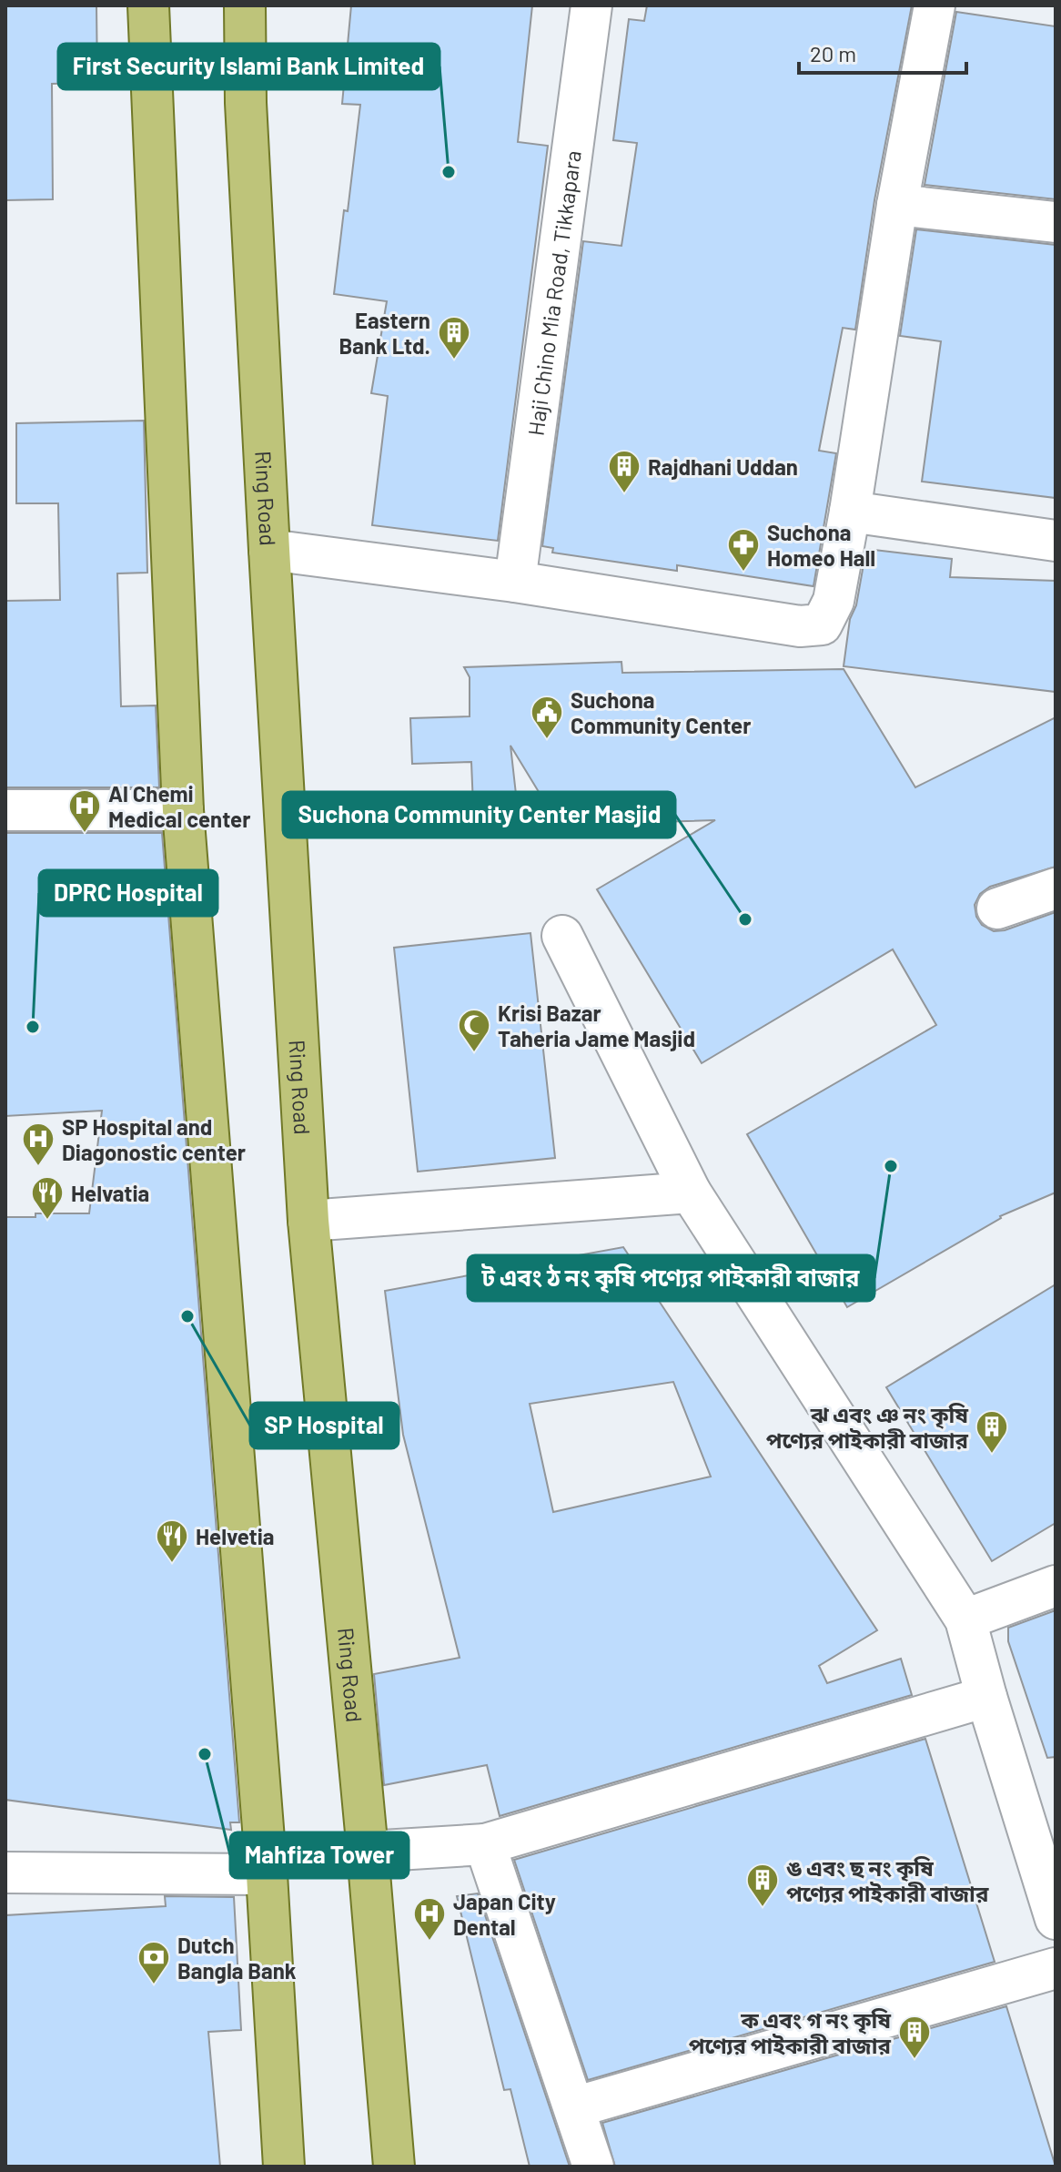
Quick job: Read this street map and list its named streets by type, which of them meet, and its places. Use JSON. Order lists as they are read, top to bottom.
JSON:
{
  "streets": {
    "main road": ["Ring Road"],
    "street": ["Haji Chino Mia Road, Tikkapara"]
  },
  "places": {
    "other": [
      "First Security Islami Bank Limited",
      "Suchona Community Center Masjid",
      "DPRC Hospital",
      "ট এবং ঠ নং কৃষি পণ্যের পাইকারী বাজার",
      "SP Hospital",
      "Mahfiza Tower"
    ],
    "building": [
      "Eastern Bank Ltd.",
      "Rajdhani Uddan",
      "ঝ এবং ঞ নং কৃষি পণ্যের পাইকারী বাজার",
      "ঙ এবং ছ নং কৃষি পণ্যের পাইকারী বাজার",
      "ক এবং গ নং কৃষি পণ্যের পাইকারী বাজার"
    ],
    "pharmacy": ["Suchona Homeo Hall"],
    "public building": ["Suchona Community Center"],
    "hospital": ["Al Chemi Medical center", "SP Hospital and Diagonostic center", "Japan City Dental"],
    "mosque": ["Krisi Bazar Taheria Jame Masjid"],
    "restaurant": ["Helvatia", "Helvetia"],
    "bank": ["Dutch Bangla Bank"]
  },
  "scale_bar": "20 m"
}
